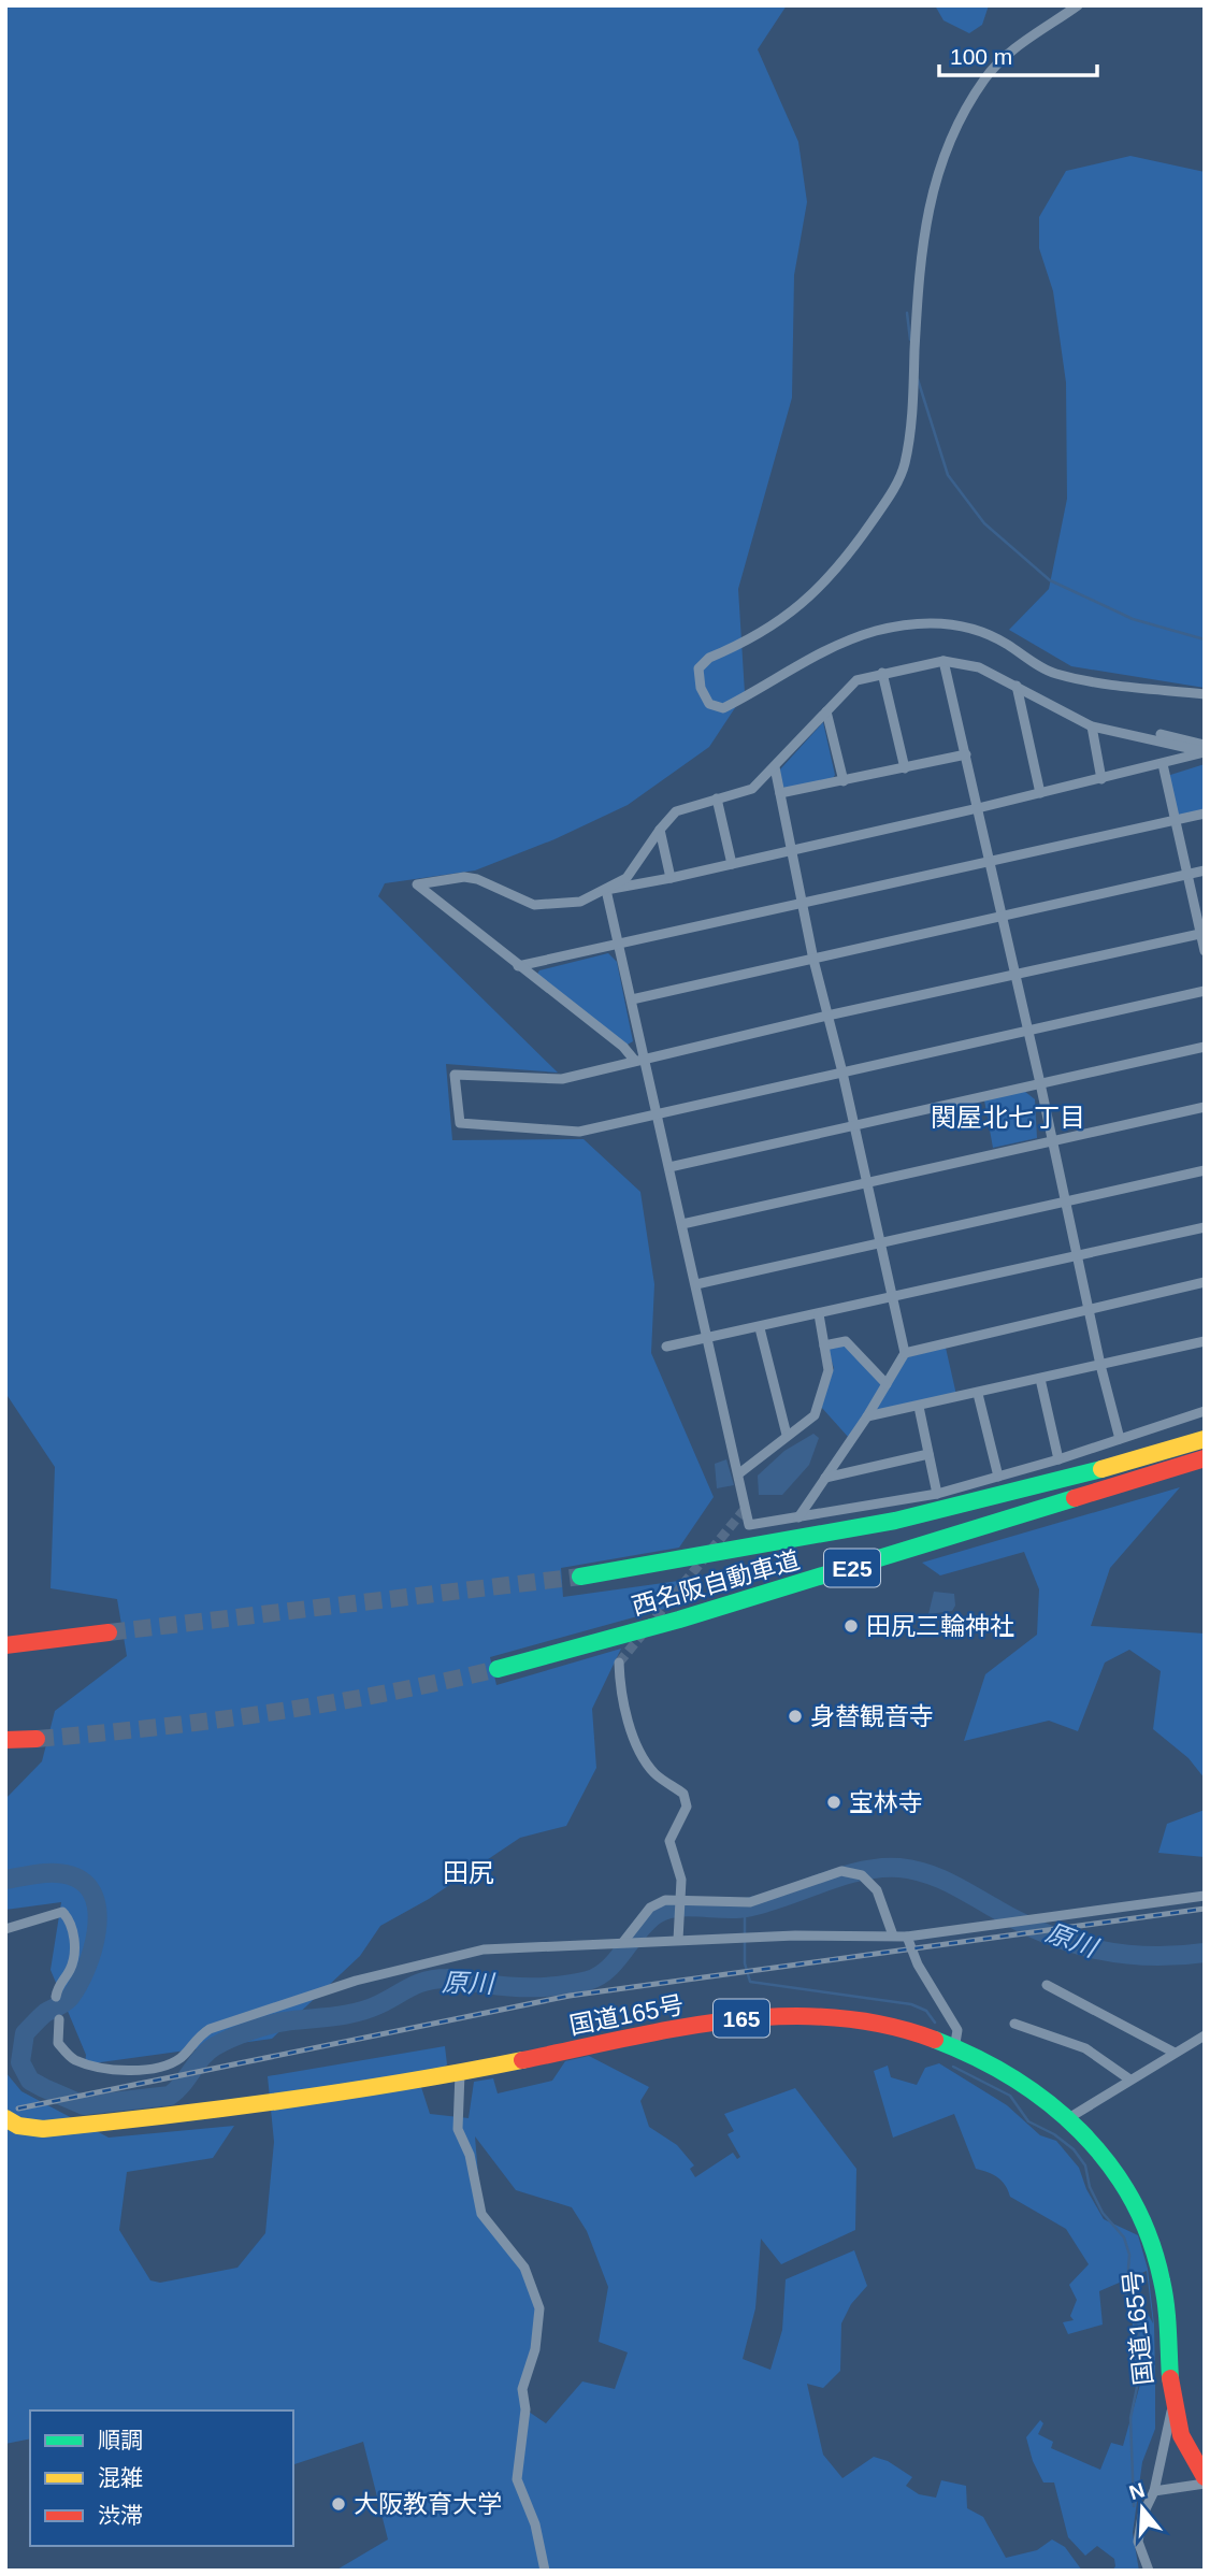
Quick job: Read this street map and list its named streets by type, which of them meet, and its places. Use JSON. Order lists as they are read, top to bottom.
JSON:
{
  "streets": {
    "highway": [
      "E25",
      "西名阪自動車道",
      "国道165号",
      "165"
    ]
  },
  "districts": ["関屋北七丁目", "田尻"],
  "water": ["原川"],
  "places": [
    "田尻三輪神社",
    "身替観音寺",
    "宝林寺",
    "大阪教育大学"
  ],
  "legend": ["順調", "混雑", "渋滞"],
  "scale_bar": "100 m",
  "north": "top"
}
